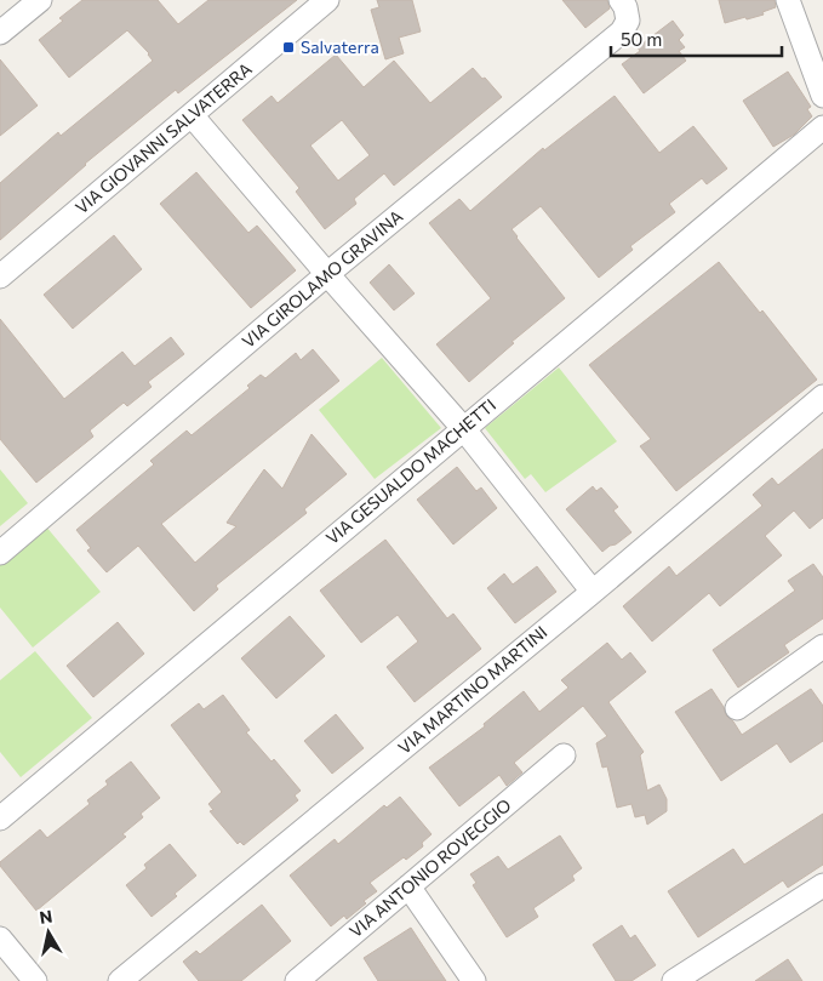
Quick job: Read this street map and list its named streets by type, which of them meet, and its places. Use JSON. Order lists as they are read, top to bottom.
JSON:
{
  "streets": {
    "street": [
      "VIA GIOVANNI SALVATERRA",
      "VIA GIROLAMO GRAVINA",
      "VIA GESUALDO MACHETTI",
      "VIA MARTINO MARTINI",
      "VIA ANTONIO ROVEGGIO"
    ]
  },
  "places": {
    "transit": ["Salvaterra"]
  },
  "scale_bar": "50 m",
  "north": "top"
}
